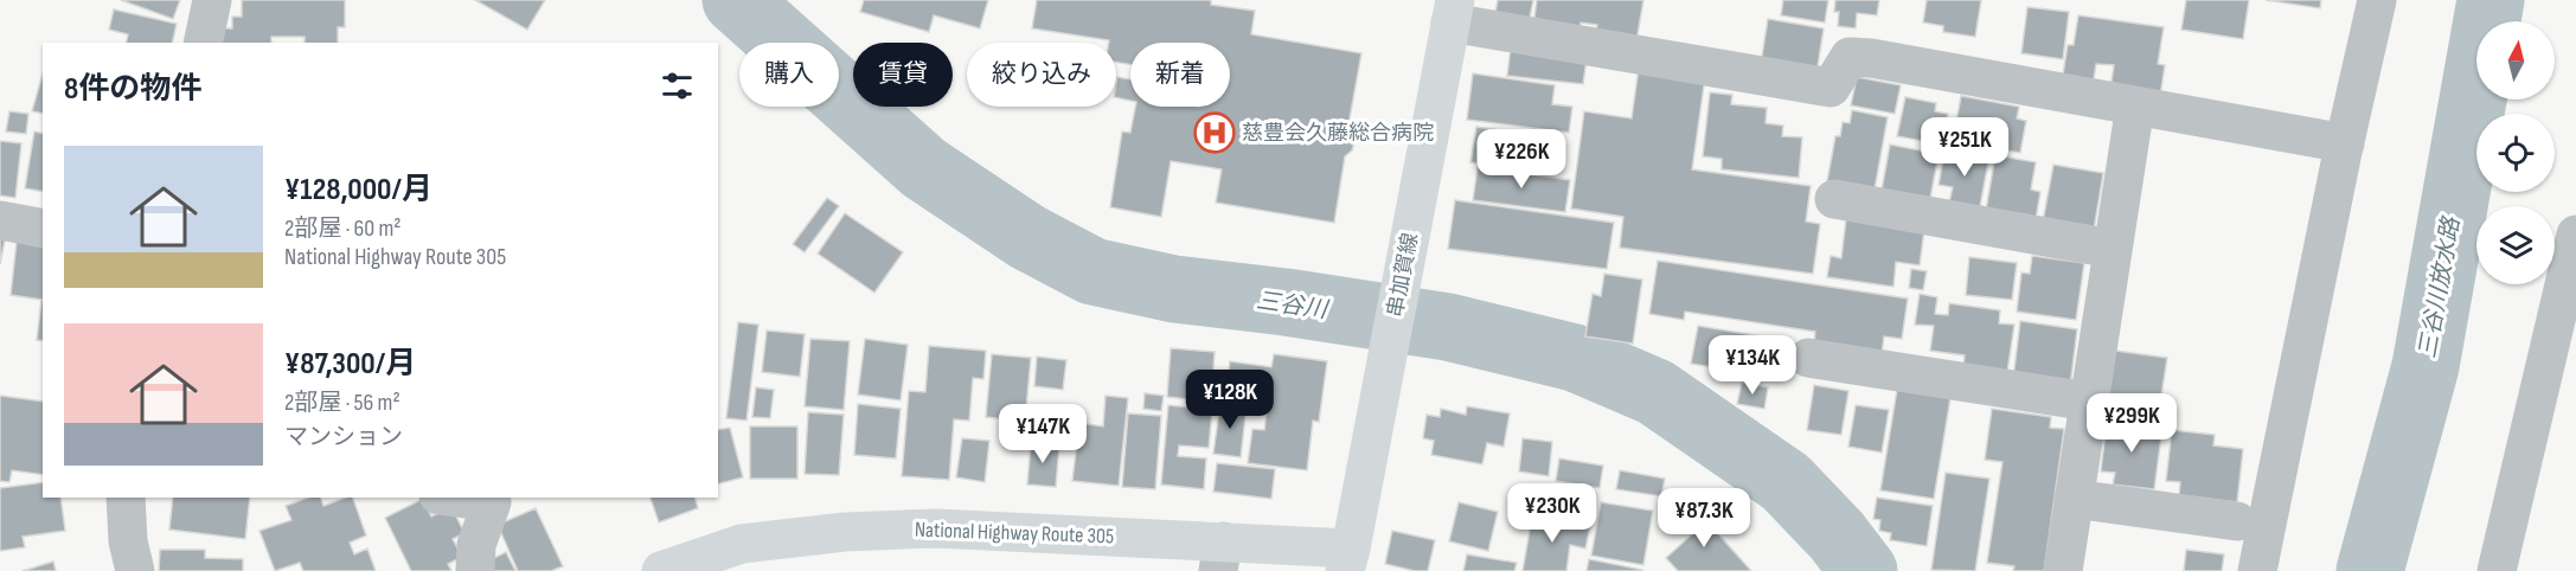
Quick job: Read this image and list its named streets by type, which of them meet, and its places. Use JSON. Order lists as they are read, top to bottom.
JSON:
{
  "streets": {
    "main road": ["串加賀線", "National Highway Route 305"]
  },
  "crossings": [
    ["串加賀線", "National Highway Route 305"]
  ],
  "water": ["三谷川放水路", "三谷川"],
  "places": {
    "hospital": ["慈豊会久藤総合病院"]
  },
  "north": "top",
  "page": {
    "chip": [
      "購入",
      "賃貸",
      "絞り込み",
      "新着"
    ],
    "heading": "8件の物件",
    "price": [
      "¥251K",
      "¥226K",
      "¥134K",
      "¥128K",
      "¥299K",
      "¥147K",
      "¥230K",
      "¥87.3K"
    ],
    "list": [
      {
        "name": "¥128,000/月",
        "note": "2部屋 · 60 m² · National Highway Route 305"
      },
      {
        "name": "¥87,300/月",
        "note": "2部屋 · 56 m² · マンション"
      }
    ]
  }
}
